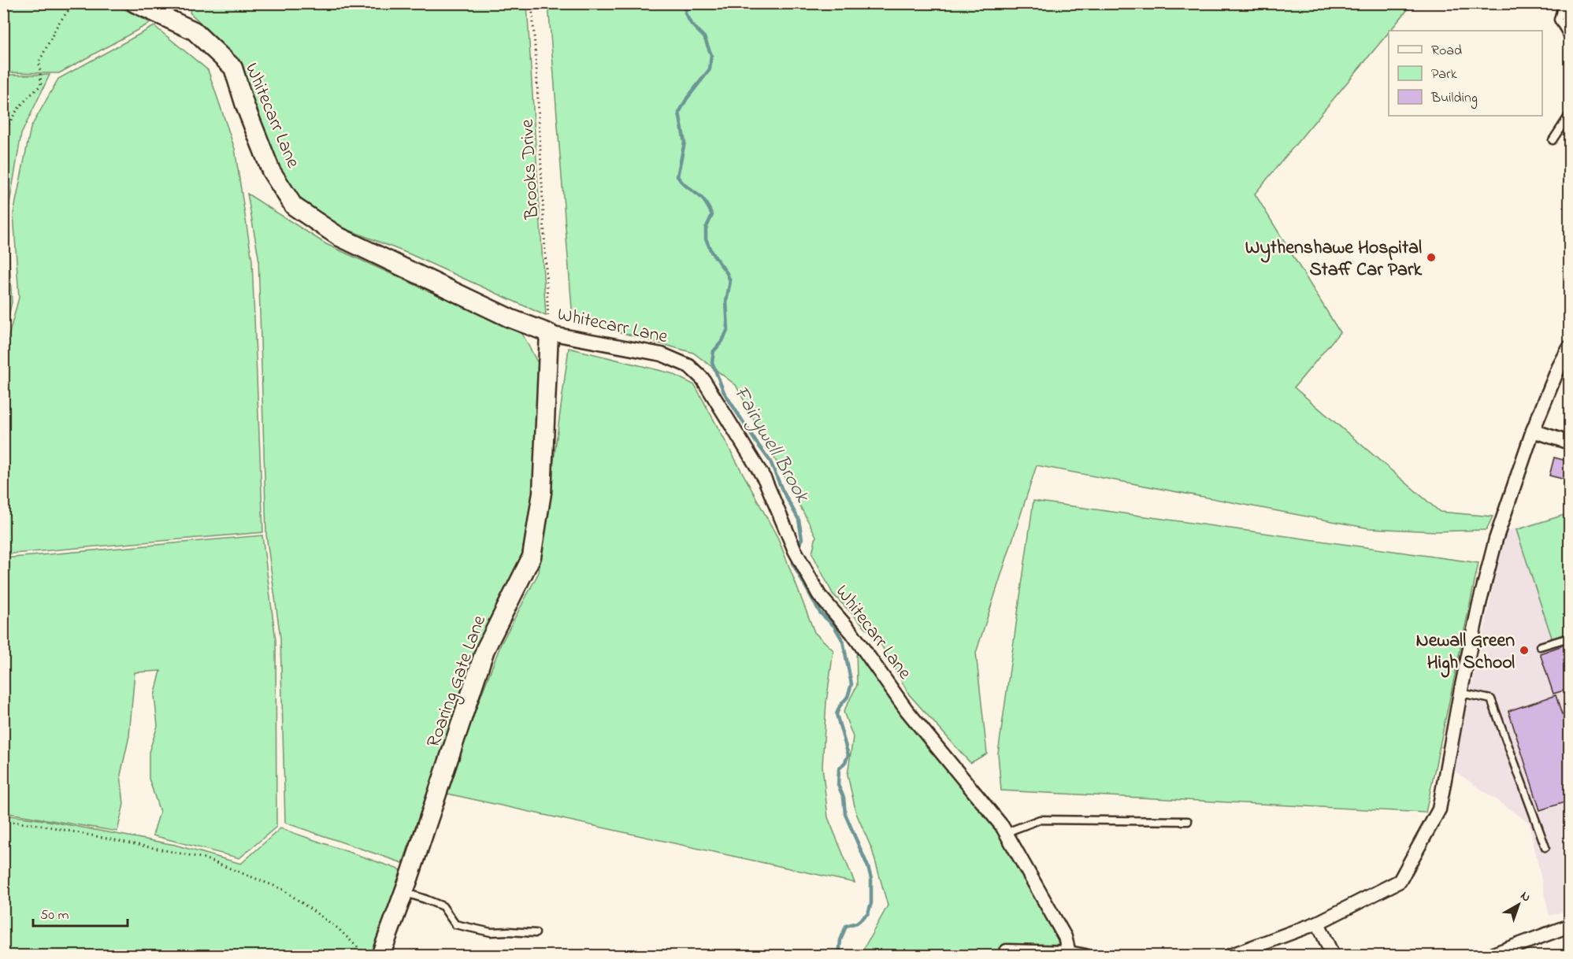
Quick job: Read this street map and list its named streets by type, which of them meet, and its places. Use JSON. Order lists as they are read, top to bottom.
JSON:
{
  "streets": {
    "street": ["Whitecarr Lane", "Roaring Gate Lane"],
    "path": ["Brooks Drive"]
  },
  "crossings": [
    ["Whitecarr Lane", "Brooks Drive"],
    ["Whitecarr Lane", "Roaring Gate Lane"],
    ["Brooks Drive", "Roaring Gate Lane"]
  ],
  "water": ["Fairywell Brook"],
  "places": ["Wythenshawe Hospital Staff Car Park", "Newall Green High School"],
  "legend": ["Road", "Park", "Building"],
  "scale_bar": "50 m",
  "north": "top right"
}
